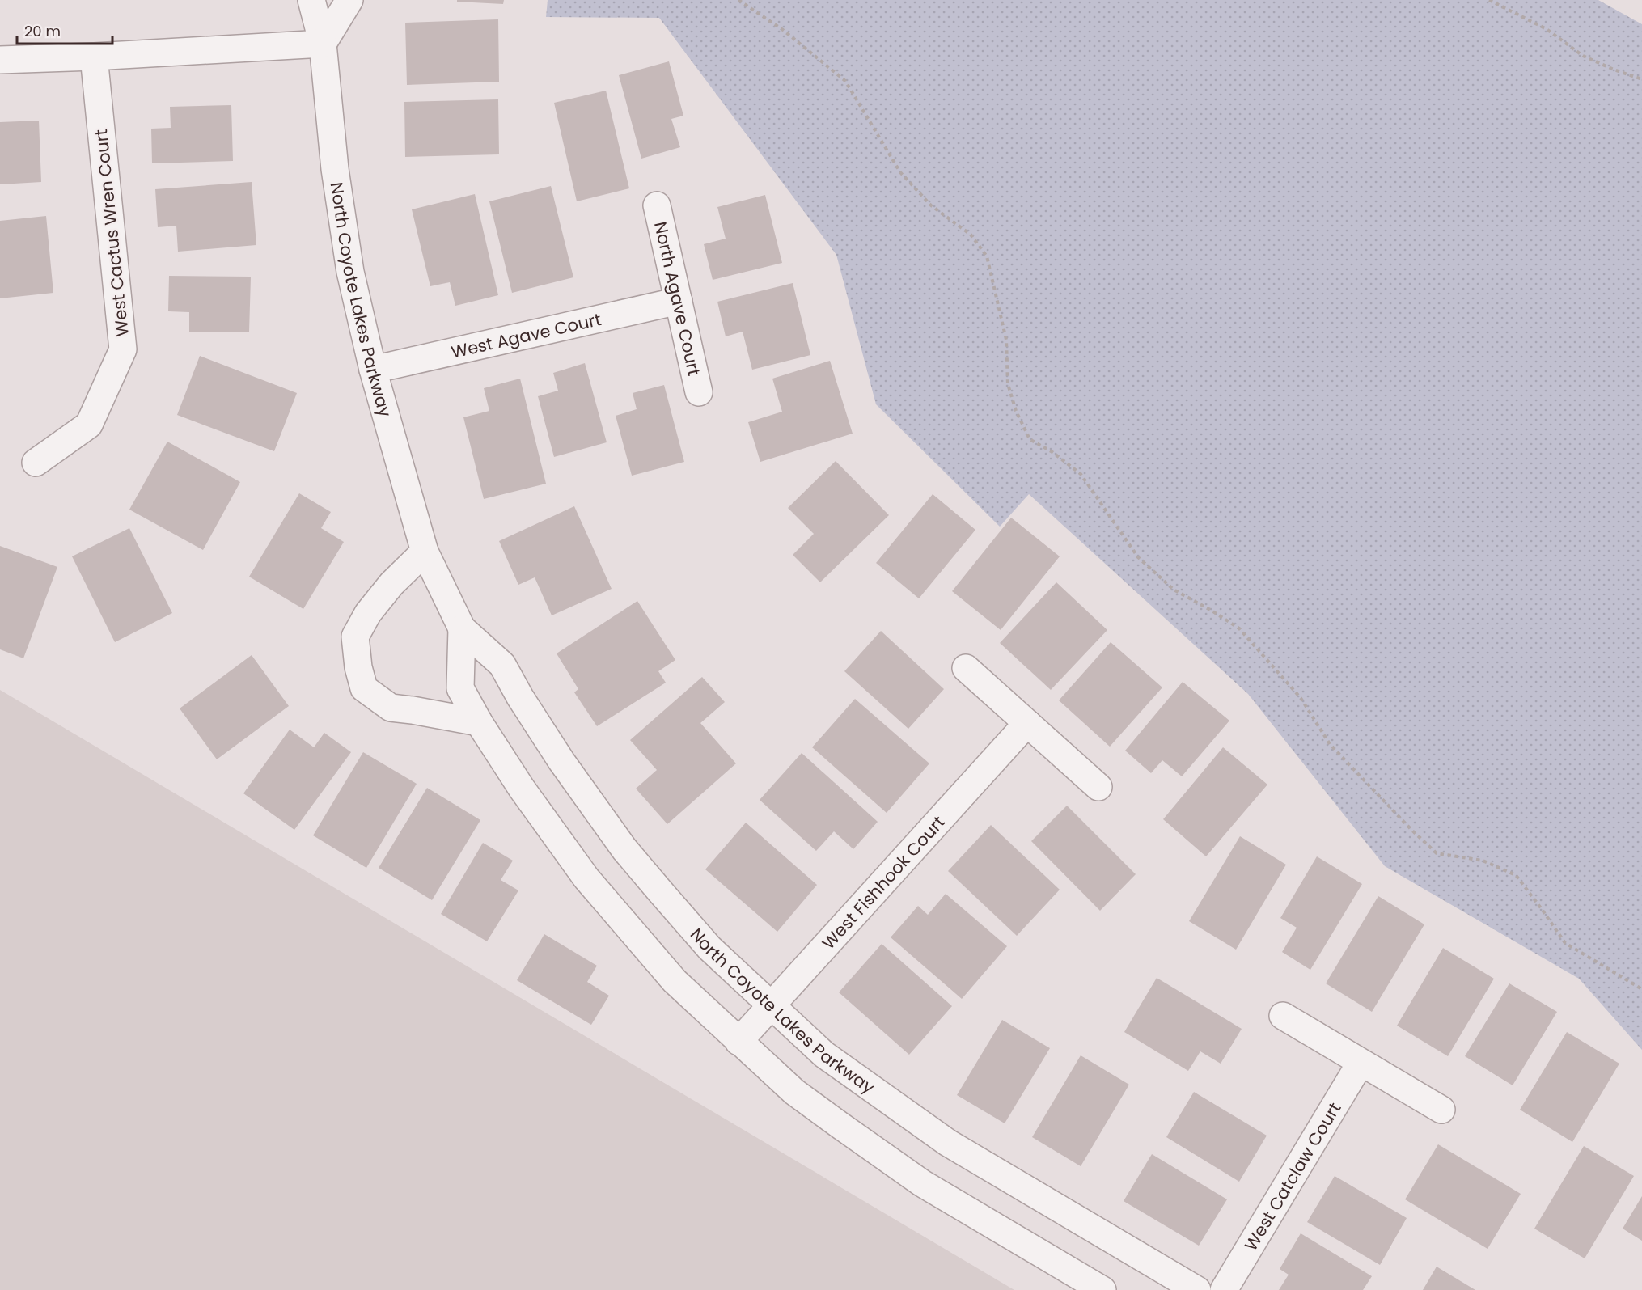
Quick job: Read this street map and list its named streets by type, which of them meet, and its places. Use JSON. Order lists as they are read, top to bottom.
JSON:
{
  "streets": {
    "street": [
      "West Cactus Wren Court",
      "North Coyote Lakes Parkway",
      "North Agave Court",
      "West Agave Court",
      "West Fishhook Court",
      "West Catclaw Court"
    ]
  },
  "crossings": [
    ["North Coyote Lakes Parkway", "West Agave Court"],
    ["North Coyote Lakes Parkway", "West Fishhook Court"],
    ["North Agave Court", "West Agave Court"]
  ],
  "scale_bar": "20 m"
}
